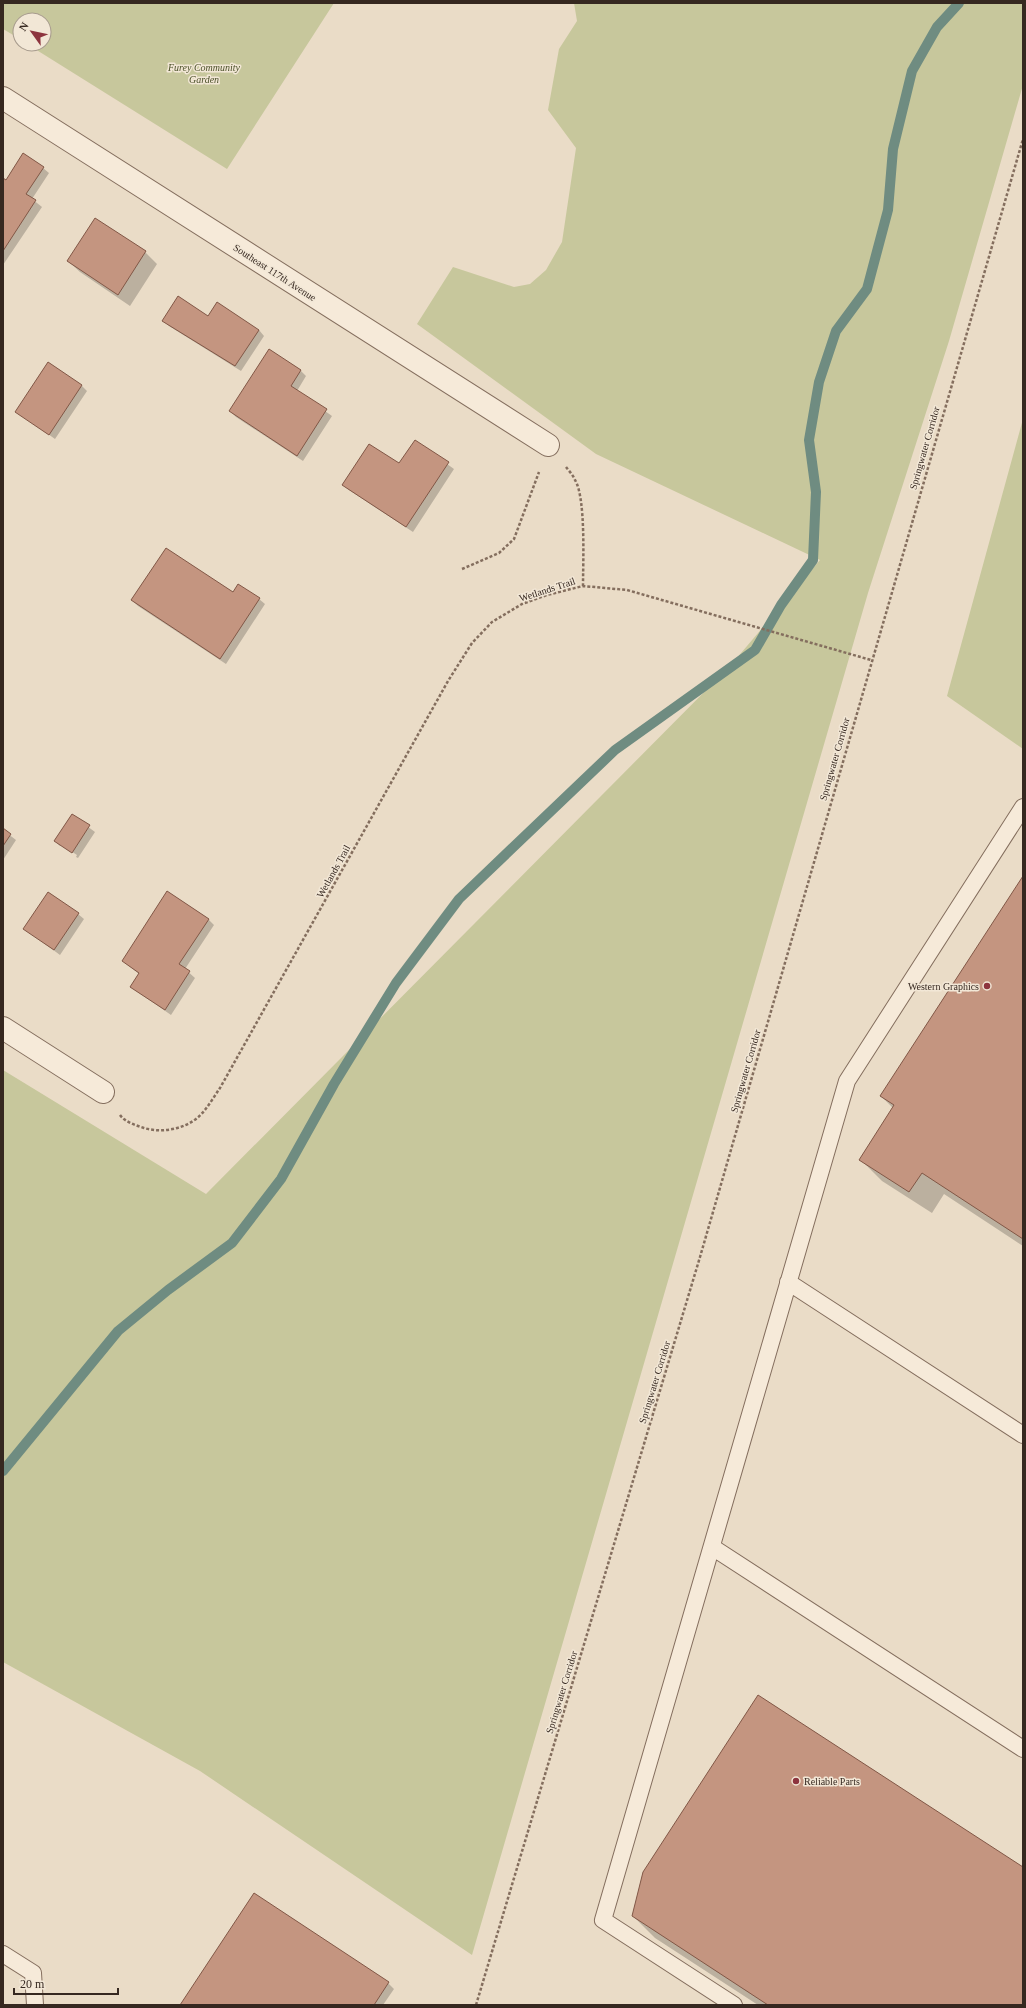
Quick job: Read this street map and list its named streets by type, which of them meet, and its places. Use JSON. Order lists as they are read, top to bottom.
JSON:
{
  "streets": {
    "street": ["Southeast 117th Avenue"],
    "path": ["Springwater Corridor", "Wetlands Trail"]
  },
  "crossings": [
    ["Southeast 117th Avenue", "Wetlands Trail"],
    ["Springwater Corridor", "Wetlands Trail"]
  ],
  "parks": ["Furey Community Garden"],
  "places": ["Western Graphics", "Reliable Parts"],
  "scale_bar": "20 m",
  "north": "top left"
}
